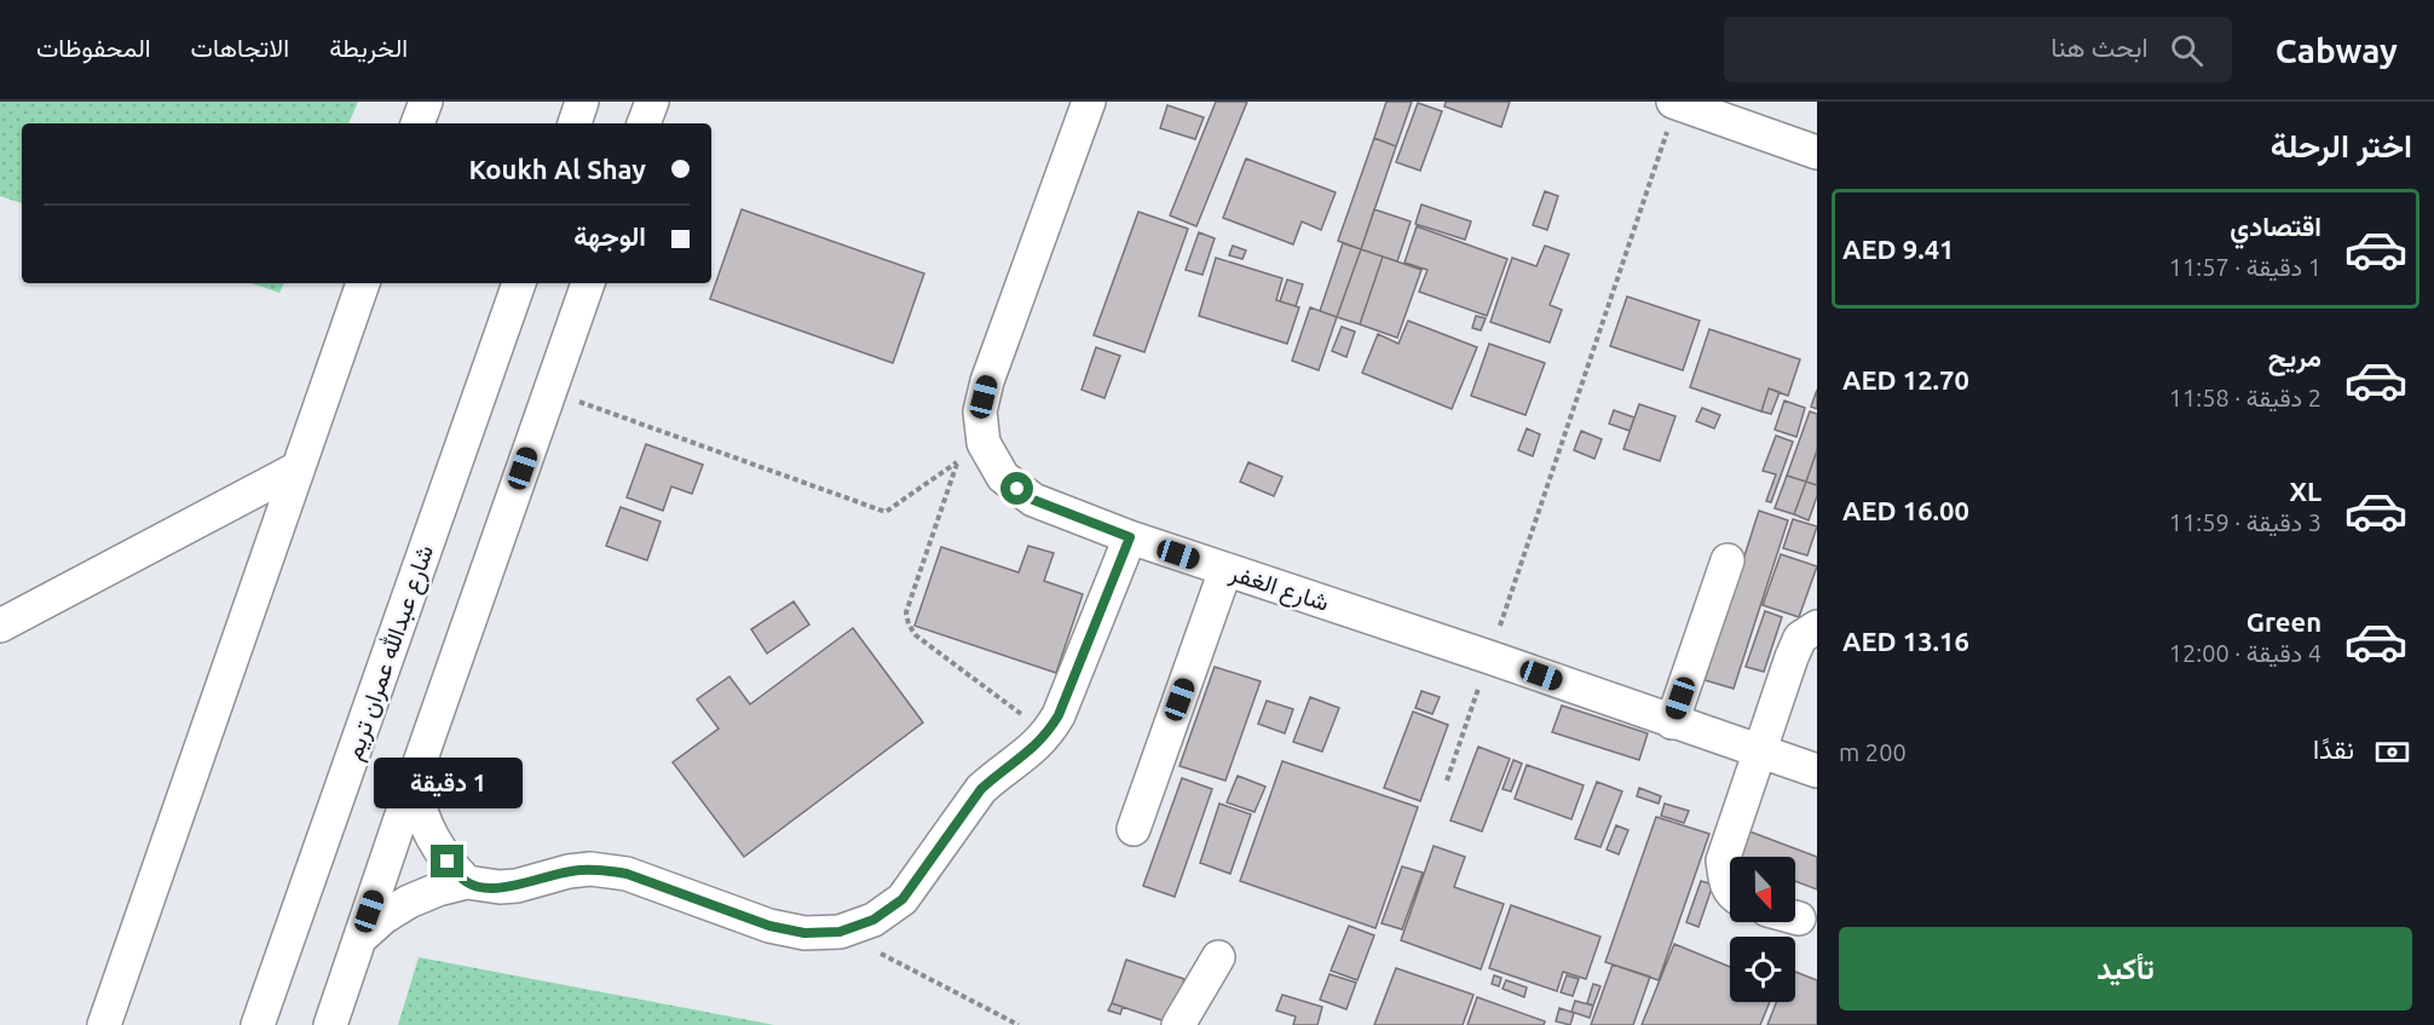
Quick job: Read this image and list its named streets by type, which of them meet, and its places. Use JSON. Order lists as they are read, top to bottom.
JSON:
{
  "streets": {
    "street": ["شارع الغفر", "شارع عبدالله عمران تريم"]
  },
  "north": "bottom",
  "page": {
    "header": "Cabway",
    "search": "ابحث هنا",
    "nav": ["الخريطة", "الاتجاهات", "المحفوظات"],
    "heading": "اختر الرحلة",
    "banner": ["Koukh Al Shay", "الوجهة"],
    "list": [
      {
        "name": "اقتصادي",
        "note": "1 دقيقة · 11:57",
        "value": "AED 9.41"
      },
      {
        "name": "مريح",
        "note": "2 دقيقة · 11:58",
        "value": "AED 12.70"
      },
      {
        "name": "XL",
        "note": "3 دقيقة · 11:59",
        "value": "AED 16.00"
      },
      {
        "name": "Green",
        "note": "4 دقيقة · 12:00",
        "value": "AED 13.16"
      }
    ],
    "pay": ["نقدًا", "200 m"],
    "bubble": "1 دقيقة",
    "buttons": "تأكيد"
  }
}
